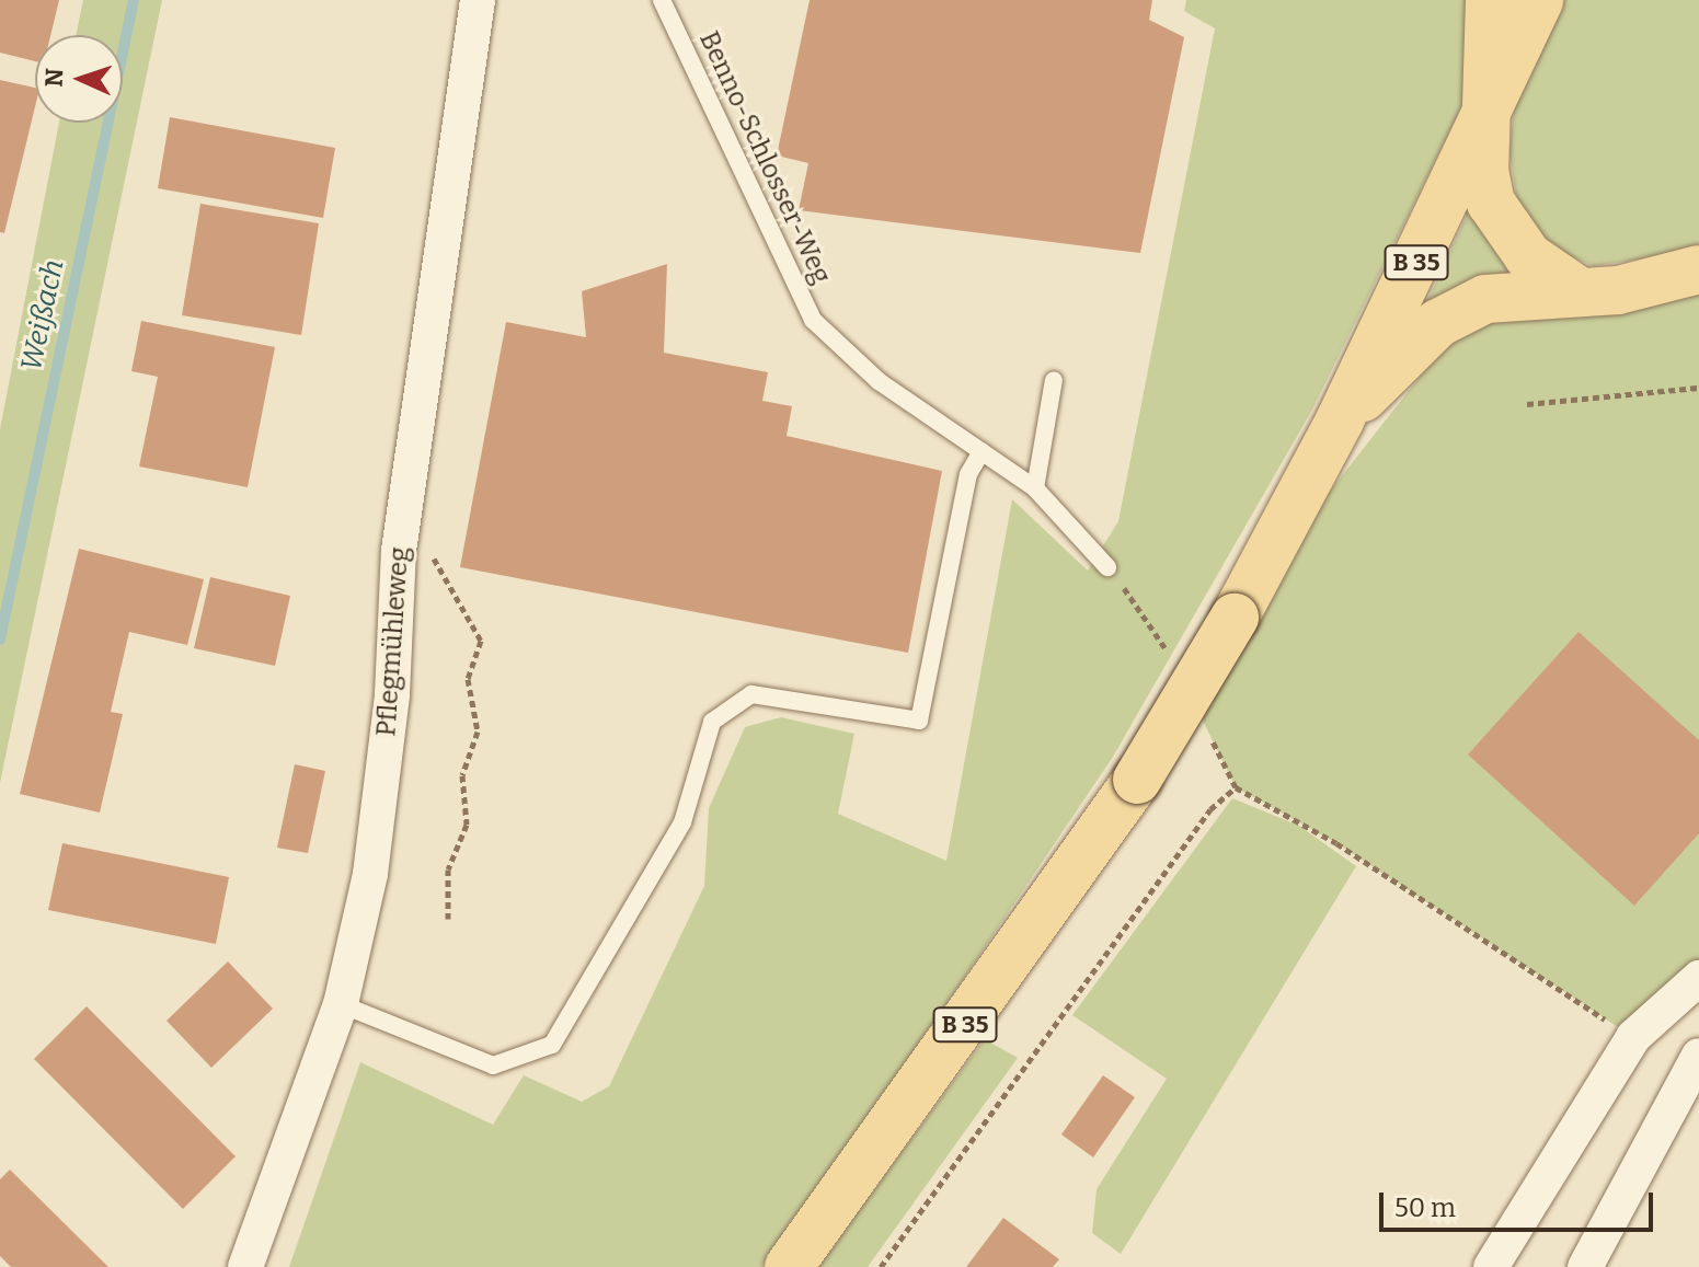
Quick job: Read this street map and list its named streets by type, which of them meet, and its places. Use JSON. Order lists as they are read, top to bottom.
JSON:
{
  "streets": {
    "main road": ["B 35"],
    "street": ["Pflegmühleweg"],
    "lane": ["Benno-Schlosser-Weg"]
  },
  "water": ["Weißach"],
  "scale_bar": "50 m",
  "north": "left"
}
